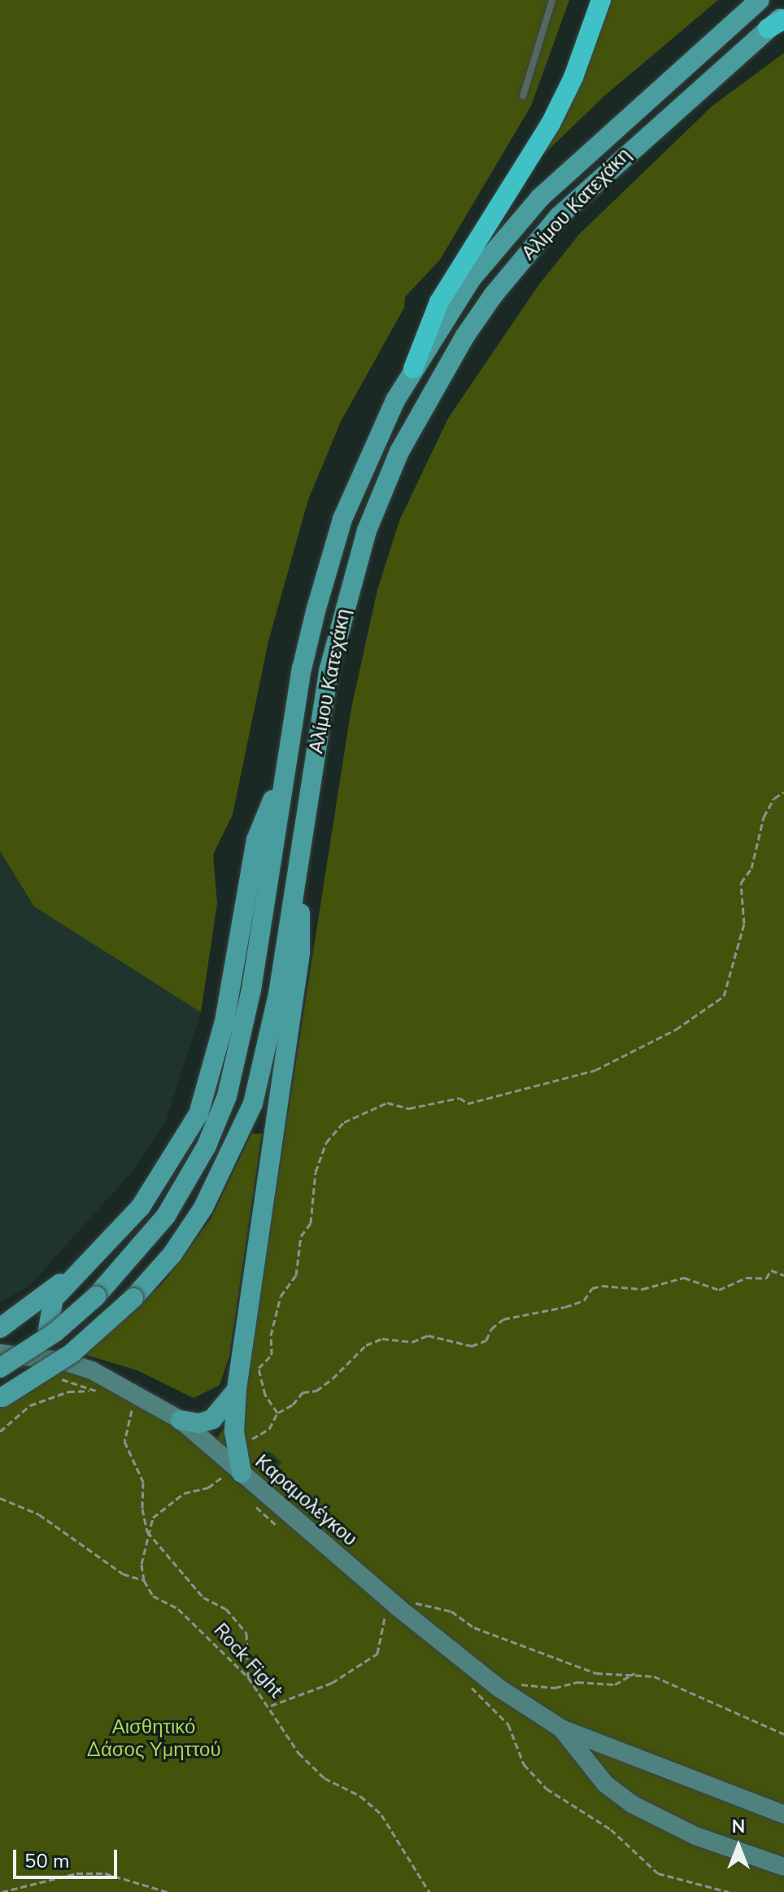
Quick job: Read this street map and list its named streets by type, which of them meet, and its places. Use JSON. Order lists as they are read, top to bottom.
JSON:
{
  "streets": {
    "main road": ["Αλίμου Κατεχάκη"],
    "street": ["Καραμολέγκου"],
    "path": ["Rock Fight"]
  },
  "parks": ["Αισθητικό Δάσος Υμηττού"],
  "scale_bar": "50 m",
  "north": "top"
}
